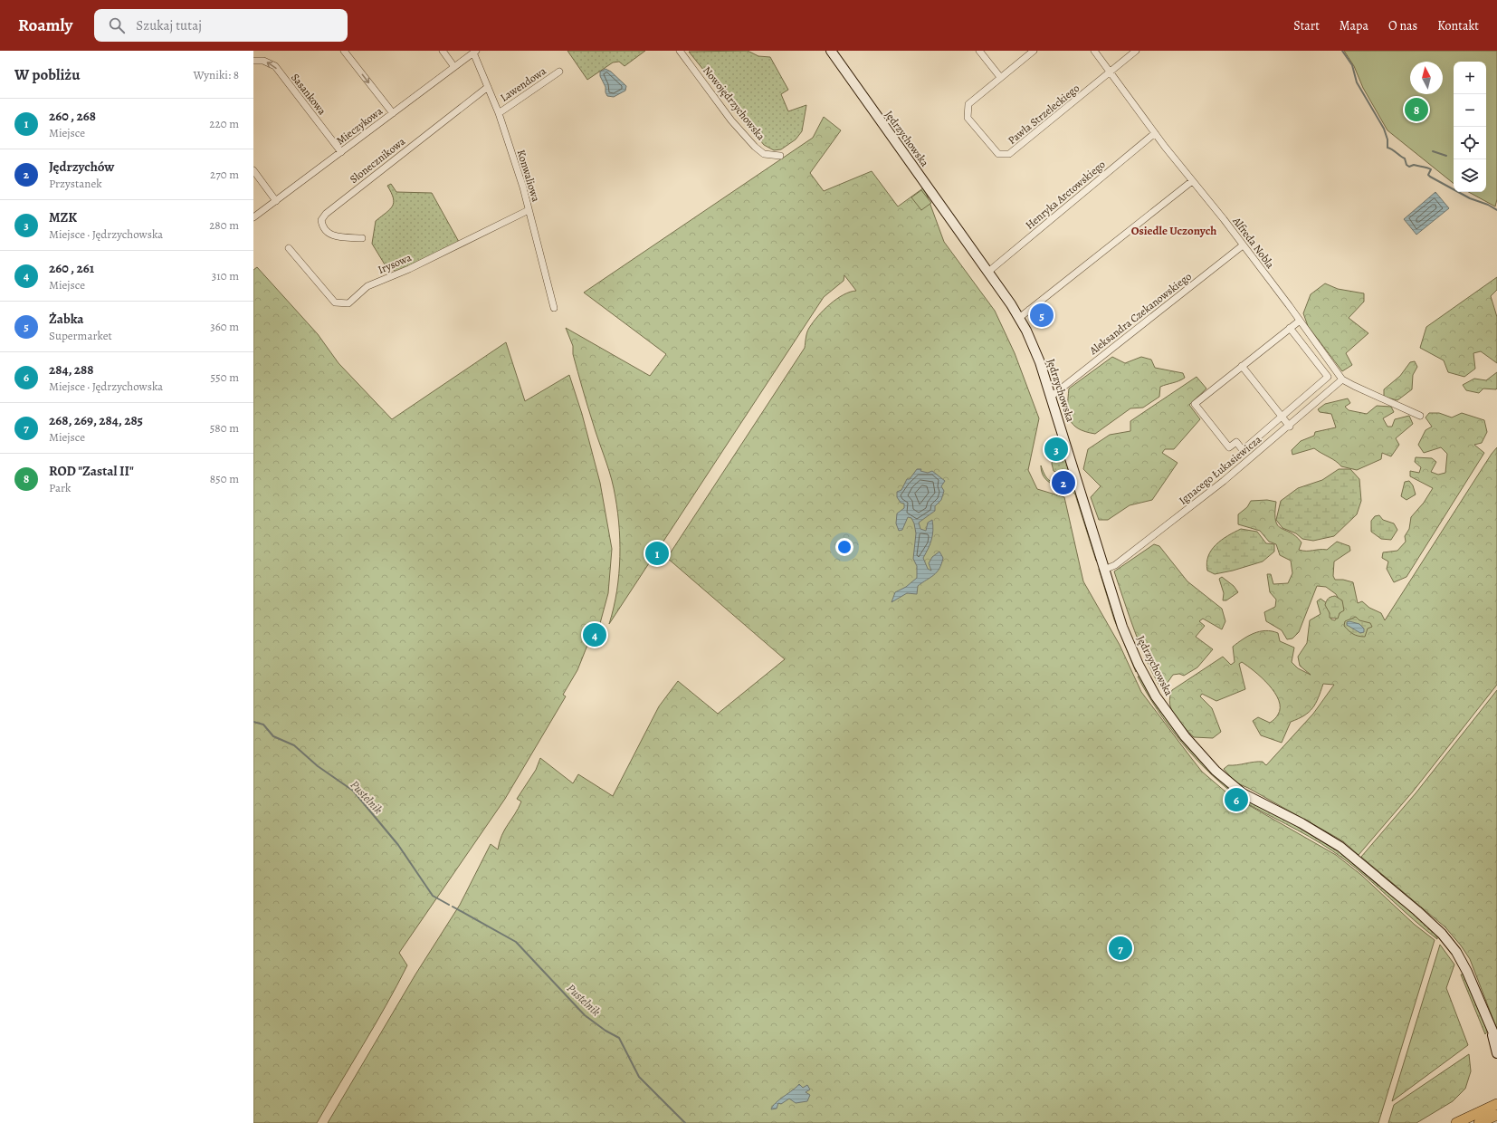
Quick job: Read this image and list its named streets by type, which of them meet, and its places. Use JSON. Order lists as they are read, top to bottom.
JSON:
{
  "streets": {
    "main road": ["Jędrzychowska"],
    "street": [
      "Lawendowa",
      "Sasankowa",
      "Nowojędrzychowska",
      "Pawła Strzeleckiego",
      "Mieczykowa",
      "Słonecznikowa",
      "Konwaliowa",
      "Henryka Arctowskiego",
      "Alfreda Nobla",
      "Irysowa",
      "Aleksandra Czekanowskiego",
      "Ignacego Łukasiewicza"
    ]
  },
  "crossings": [
    ["Lawendowa", "Konwaliowa"],
    ["Sasankowa", "Mieczykowa"],
    ["Pawła Strzeleckiego", "Alfreda Nobla"],
    ["Mieczykowa", "Konwaliowa"],
    ["Jędrzychowska", "Henryka Arctowskiego"],
    ["Jędrzychowska", "Aleksandra Czekanowskiego"],
    ["Jędrzychowska", "Ignacego Łukasiewicza"],
    ["Słonecznikowa", "Konwaliowa"],
    ["Konwaliowa", "Irysowa"],
    ["Henryka Arctowskiego", "Alfreda Nobla"],
    ["Alfreda Nobla", "Aleksandra Czekanowskiego"],
    ["Alfreda Nobla", "Ignacego Łukasiewicza"]
  ],
  "one_way": ["Sasankowa"],
  "districts": ["Osiedle Uczonych"],
  "water": ["Pustelnik"],
  "north": "top",
  "page": {
    "header": "Roamly",
    "search": "Szukaj tutaj",
    "nav": [
      "Start",
      "Mapa",
      "O nas",
      "Kontakt"
    ],
    "heading": ["W pobliżu", "Wyniki: 8"],
    "map_buttons": ["+", "−"],
    "pins": [
      "8",
      "5",
      "3",
      "2",
      "1",
      "4",
      "6",
      "7"
    ],
    "list": [
      {
        "mark": "1",
        "name": "260 , 268",
        "note": "Miejsce",
        "value": "220 m"
      },
      {
        "mark": "2",
        "name": "Jędrzychów",
        "note": "Przystanek",
        "value": "270 m"
      },
      {
        "mark": "3",
        "name": "MZK",
        "note": "Miejsce · Jędrzychowska",
        "value": "280 m"
      },
      {
        "mark": "4",
        "name": "260 , 261",
        "note": "Miejsce",
        "value": "310 m"
      },
      {
        "mark": "5",
        "name": "Żabka",
        "note": "Supermarket",
        "value": "360 m"
      },
      {
        "mark": "6",
        "name": "284, 288",
        "note": "Miejsce · Jędrzychowska",
        "value": "550 m"
      },
      {
        "mark": "7",
        "name": "268, 269, 284, 285",
        "note": "Miejsce",
        "value": "580 m"
      },
      {
        "mark": "8",
        "name": "ROD \"Zastal II\"",
        "note": "Park",
        "value": "850 m"
      }
    ]
  }
}
